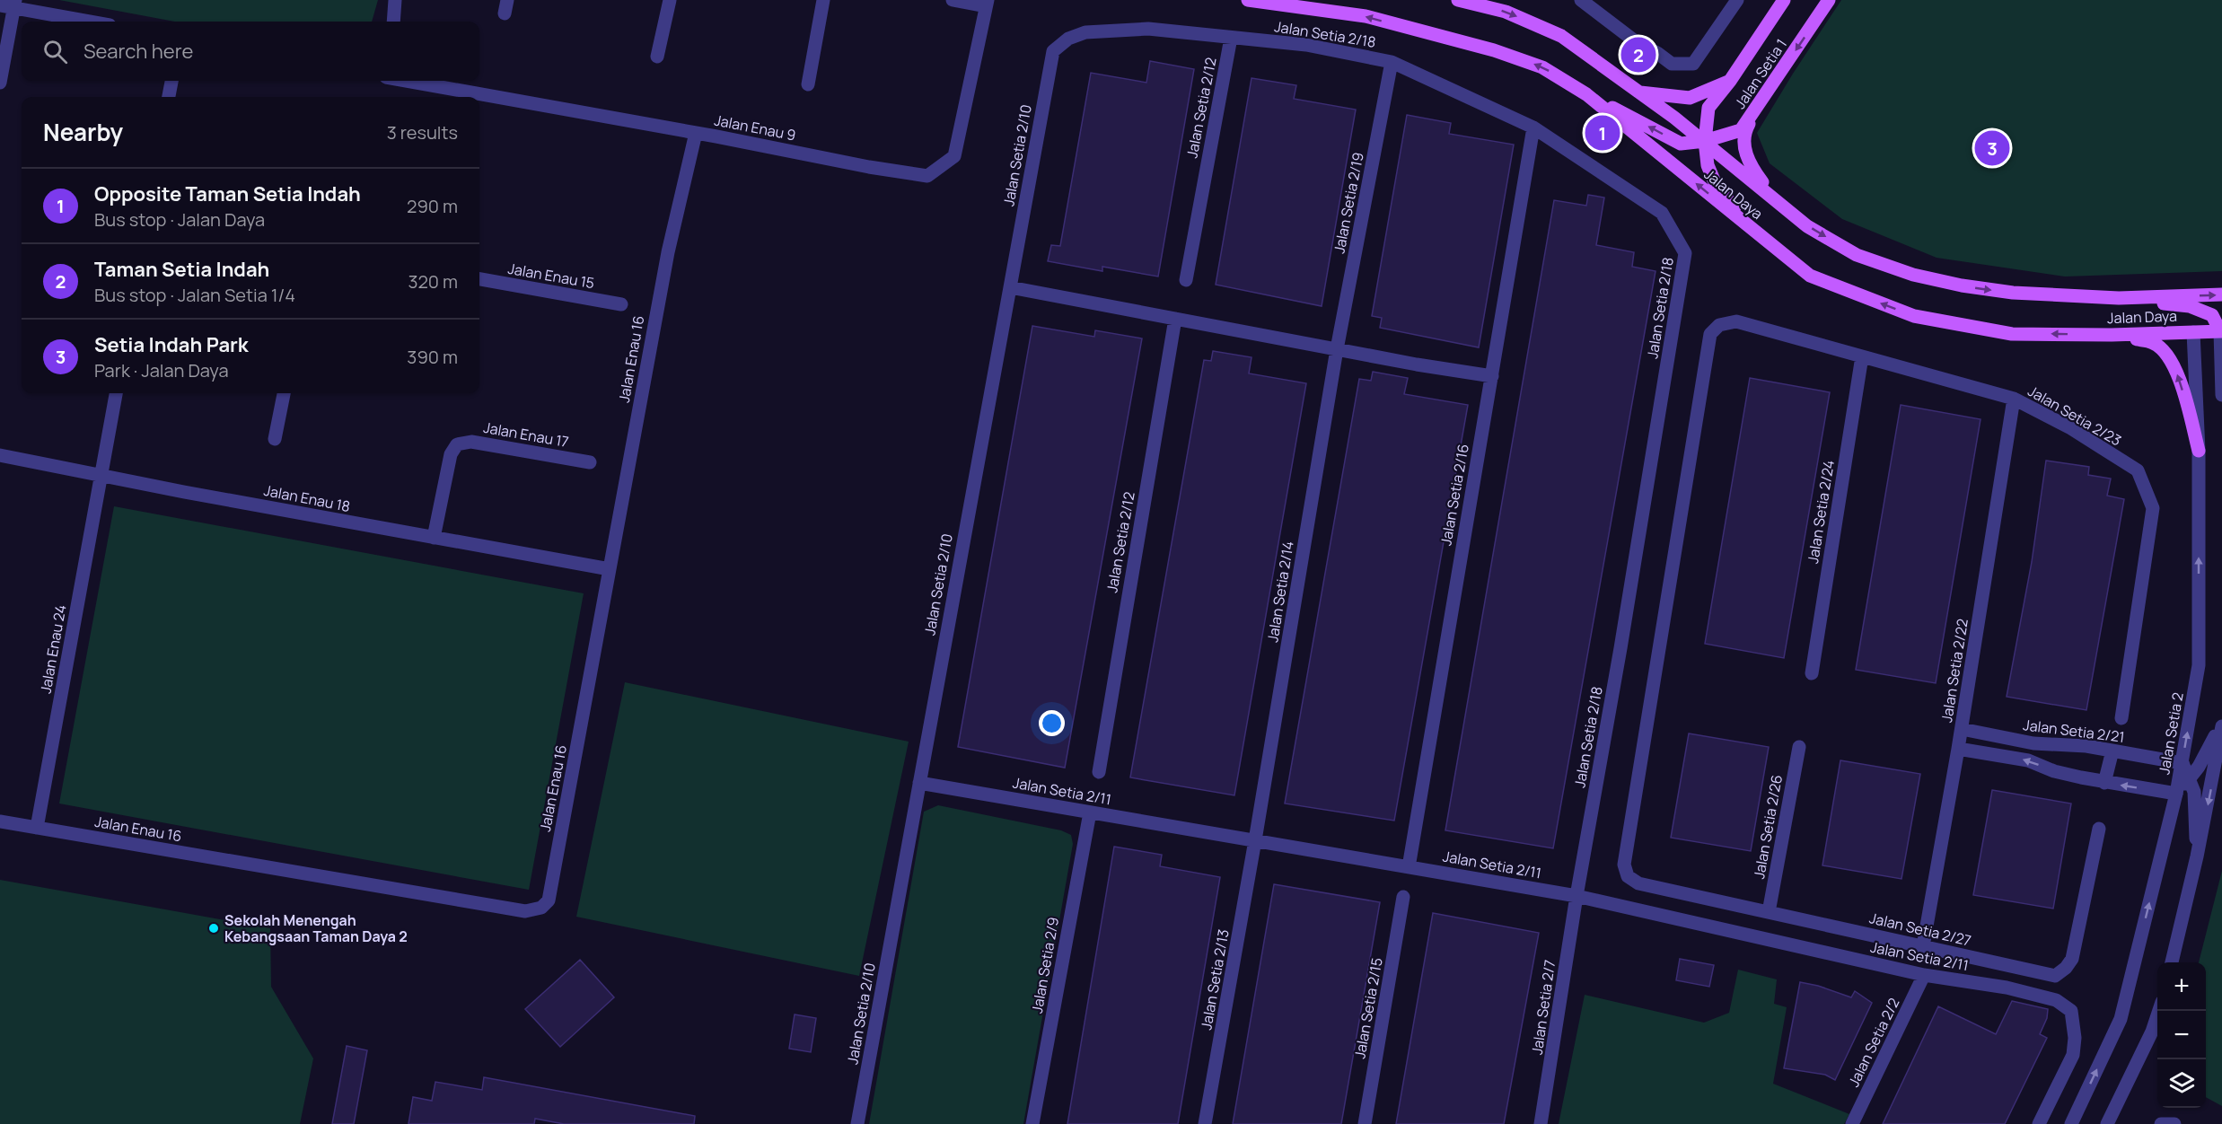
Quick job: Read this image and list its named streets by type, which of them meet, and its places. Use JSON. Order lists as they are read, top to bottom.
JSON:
{
  "streets": {
    "main road": ["Jalan Setia 1", "Jalan Daya"],
    "street": [
      "Jalan Setia 2/18",
      "Jalan Setia 2/12",
      "Jalan Enau 9",
      "Jalan Setia 2/10",
      "Jalan Setia 2/19",
      "Jalan Enau 15",
      "Jalan Enau 16",
      "Jalan Setia 2/23",
      "Jalan Enau 17",
      "Jalan Setia 2/16",
      "Jalan Enau 18",
      "Jalan Setia 2/24",
      "Jalan Setia 2/14",
      "Jalan Enau 24",
      "Jalan Setia 2/22",
      "Jalan Setia 2/21",
      "Jalan Setia 2",
      "Jalan Setia 2/11",
      "Jalan Setia 2/26",
      "Jalan Setia 2/27",
      "Jalan Setia 2/9",
      "Jalan Setia 2/13",
      "Jalan Setia 2/7",
      "Jalan Setia 2/15",
      "Jalan Setia 2/2"
    ]
  },
  "crossings": [
    ["Jalan Setia 2/18", "Jalan Setia 2/12"],
    ["Jalan Setia 2/18", "Jalan Setia 2/10"],
    ["Jalan Setia 2/18", "Jalan Setia 2/19"],
    ["Jalan Setia 2/18", "Jalan Setia 2/16"],
    ["Jalan Setia 2/18", "Jalan Setia 2/11"],
    ["Jalan Setia 2/18", "Jalan Setia 2/7"],
    ["Jalan Setia 1", "Jalan Daya"],
    ["Jalan Enau 9", "Jalan Enau 16"],
    ["Jalan Setia 2/10", "Jalan Setia 2/11"],
    ["Jalan Daya", "Jalan Setia 2"],
    ["Jalan Setia 2/19", "Jalan Setia 2/14"],
    ["Jalan Enau 16", "Jalan Enau 18"],
    ["Jalan Enau 16", "Jalan Enau 24"],
    ["Jalan Setia 2/23", "Jalan Setia 2/24"],
    ["Jalan Setia 2/23", "Jalan Setia 2/22"],
    ["Jalan Setia 2/23", "Jalan Setia 2/27"],
    ["Jalan Enau 17", "Jalan Enau 18"],
    ["Jalan Setia 2/16", "Jalan Setia 2/11"],
    ["Jalan Enau 18", "Jalan Enau 24"],
    ["Jalan Setia 2/14", "Jalan Setia 2/11"],
    ["Jalan Setia 2/14", "Jalan Setia 2/13"],
    ["Jalan Setia 2/22", "Jalan Setia 2/21"],
    ["Jalan Setia 2/22", "Jalan Setia 2/27"],
    ["Jalan Setia 2/21", "Jalan Setia 2"],
    ["Jalan Setia 2/11", "Jalan Setia 2/9"],
    ["Jalan Setia 2/11", "Jalan Setia 2/13"],
    ["Jalan Setia 2/11", "Jalan Setia 2/7"],
    ["Jalan Setia 2/11", "Jalan Setia 2/2"],
    ["Jalan Setia 2/26", "Jalan Setia 2/27"]
  ],
  "places": ["Sekolah Menengah Kebangsaan Taman Daya 2"],
  "page": {
    "search": "Search here",
    "pins": ["2", "1", "3"],
    "heading": ["Nearby", "3 results"],
    "list": [
      {
        "mark": "1",
        "name": "Opposite Taman Setia Indah",
        "note": "Bus stop · Jalan Daya",
        "value": "290 m"
      },
      {
        "mark": "2",
        "name": "Taman Setia Indah",
        "note": "Bus stop · Jalan Setia 1/4",
        "value": "320 m"
      },
      {
        "mark": "3",
        "name": "Setia Indah Park",
        "note": "Park · Jalan Daya",
        "value": "390 m"
      }
    ],
    "map_buttons": ["+", "−"]
  }
}
